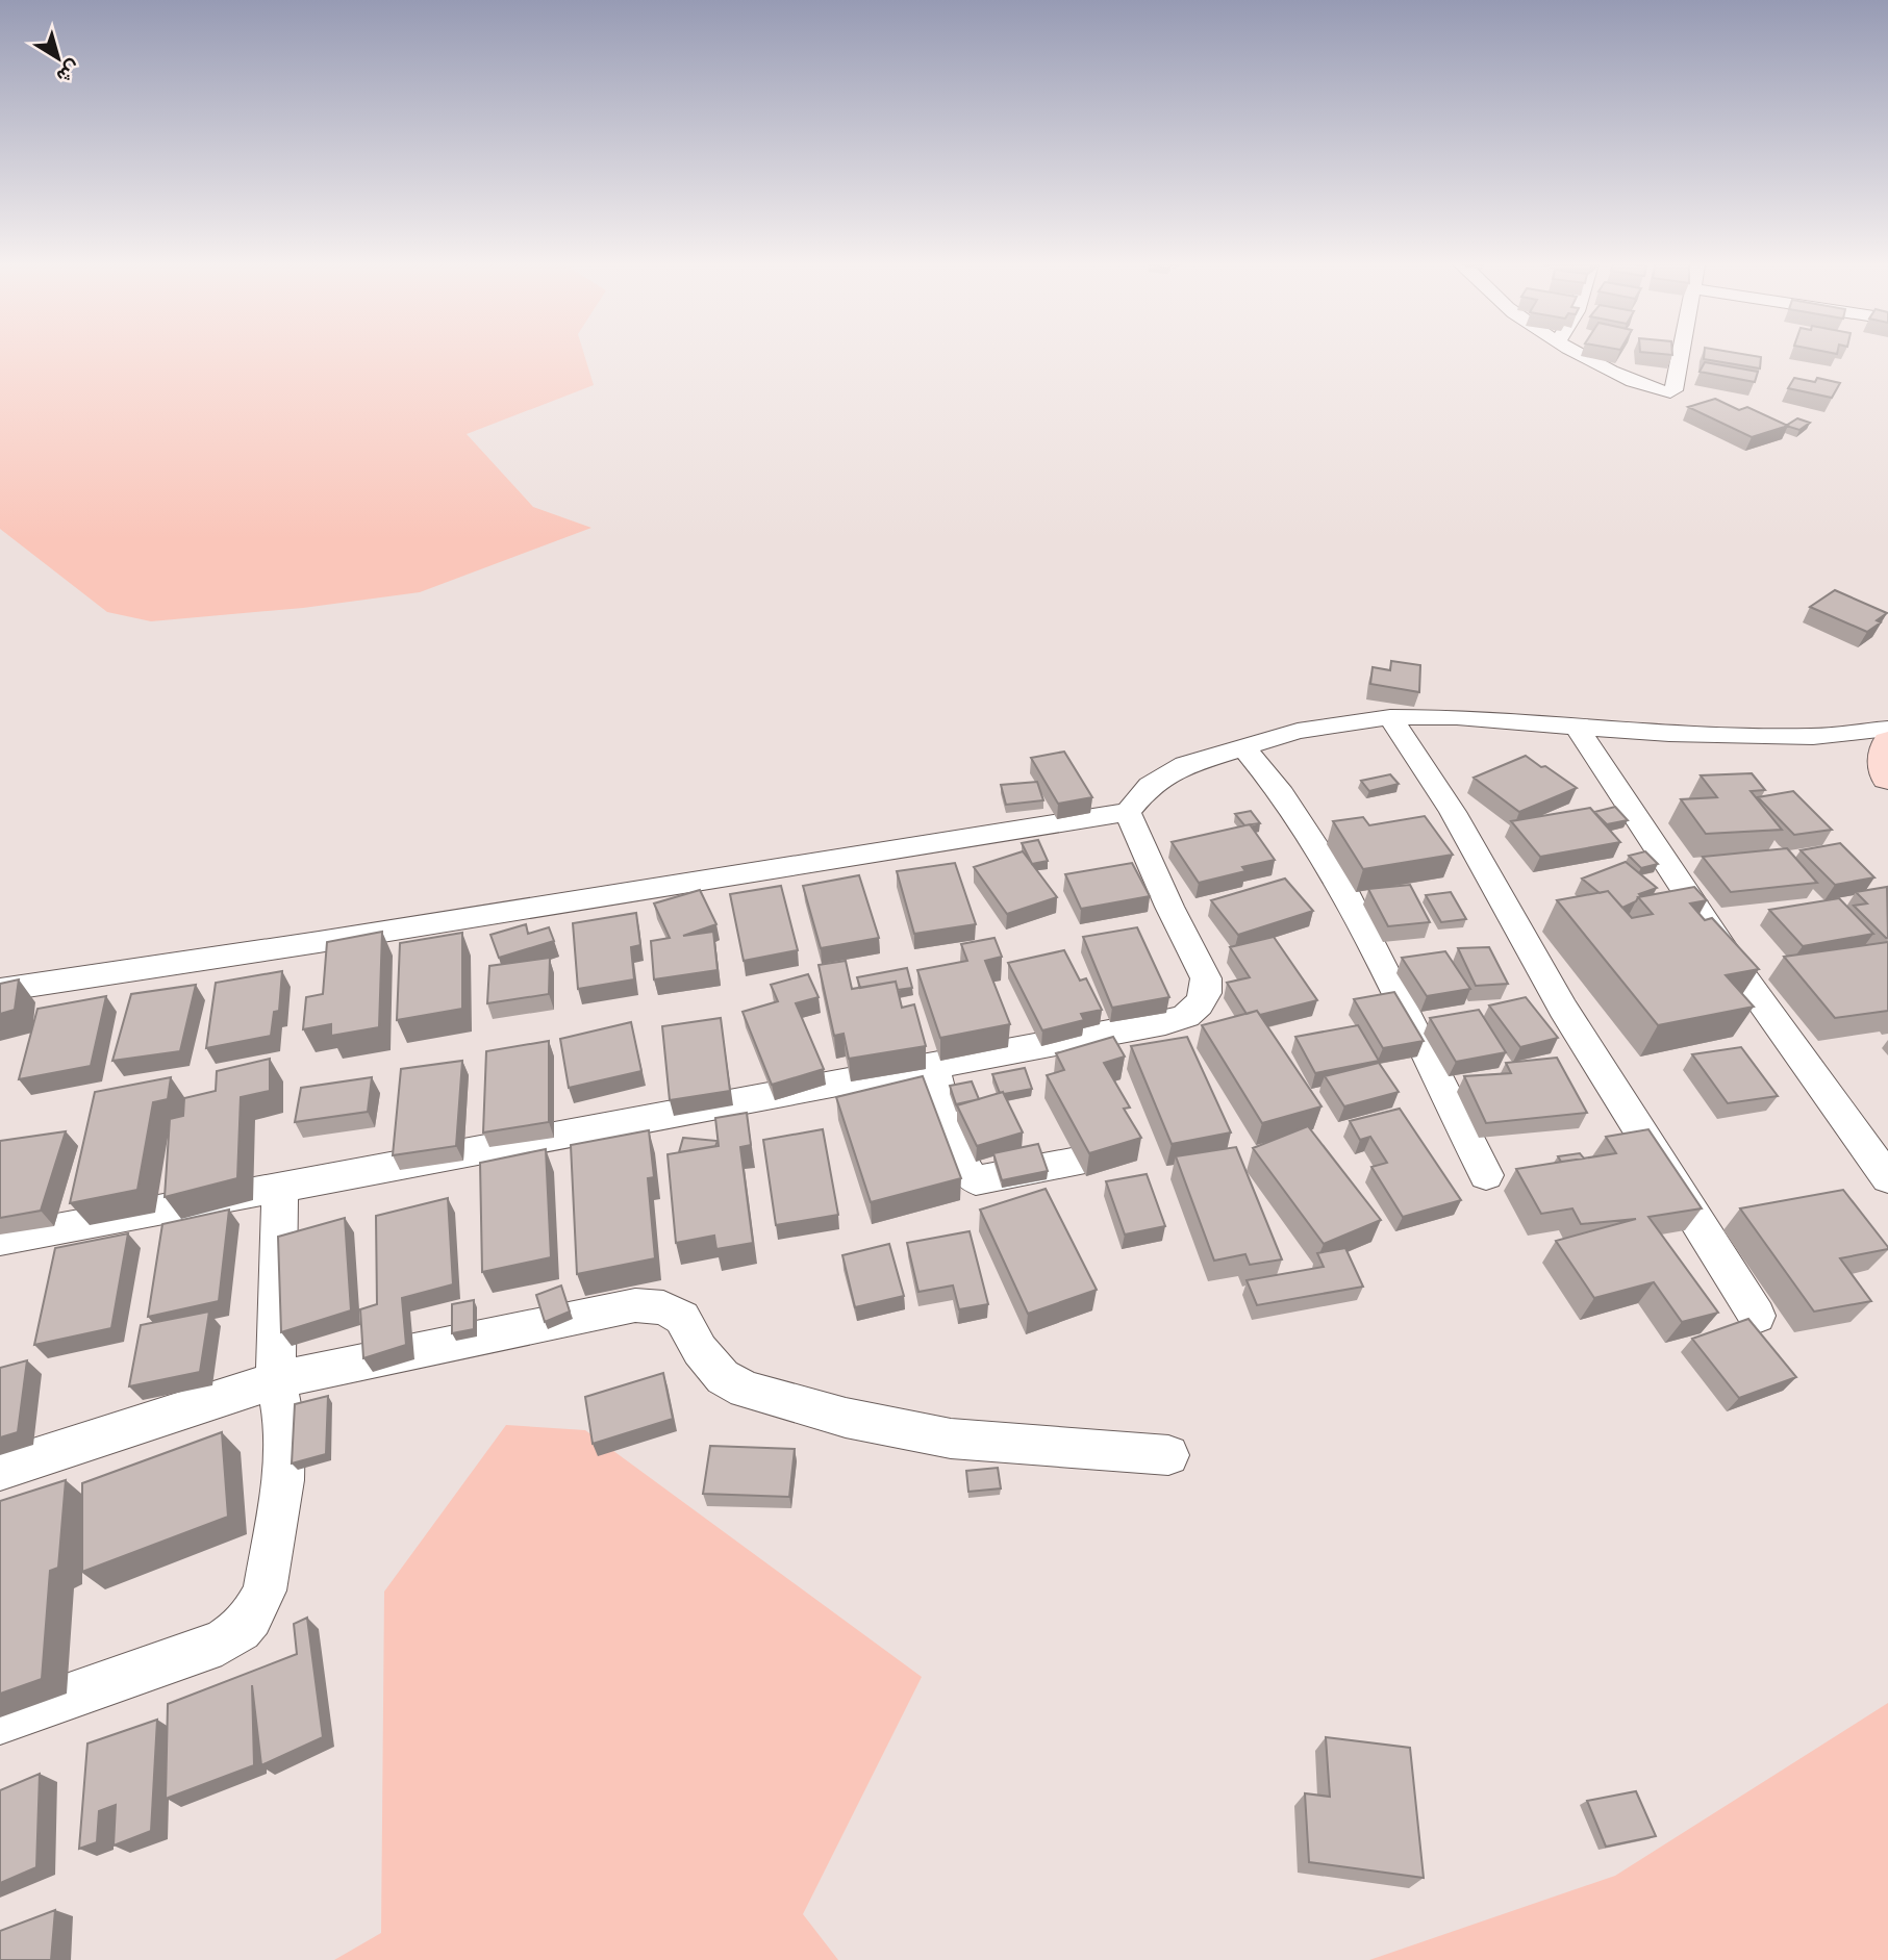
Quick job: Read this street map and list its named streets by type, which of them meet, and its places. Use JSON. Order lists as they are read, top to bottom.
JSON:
{
  "north": "bottom right"
}
